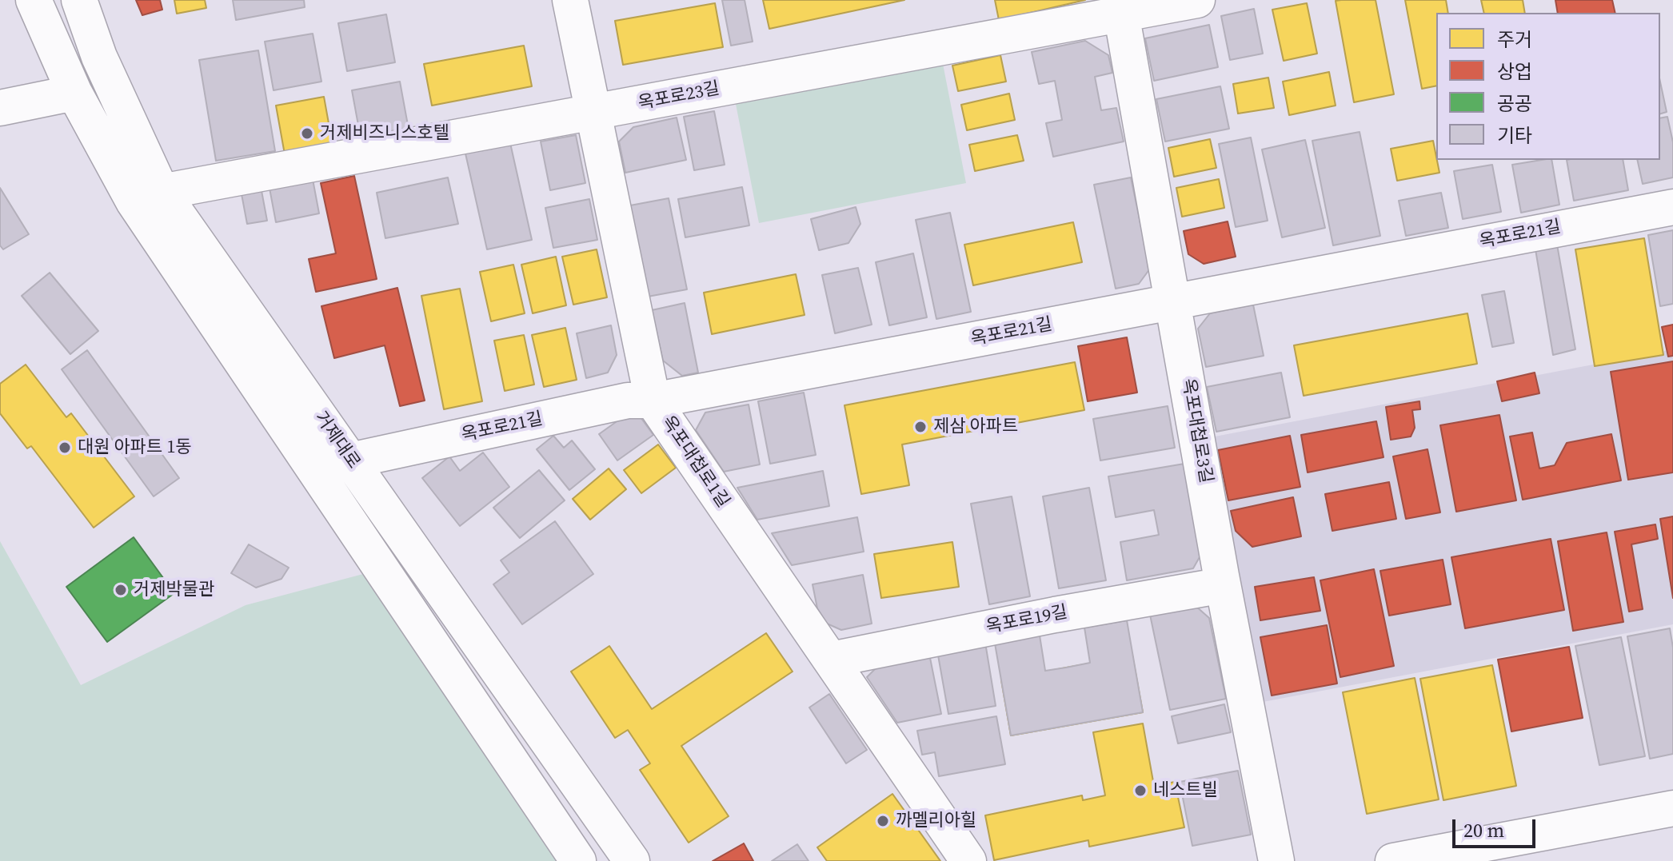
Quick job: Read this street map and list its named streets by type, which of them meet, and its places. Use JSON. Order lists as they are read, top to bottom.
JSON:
{
  "streets": {
    "street": [
      "옥포로23길",
      "옥포로21길",
      "옥포대첩로3길",
      "거제대로",
      "옥포대첩로1길",
      "옥포로19길"
    ]
  },
  "crossings": [
    ["옥포로23길", "옥포대첩로3길"],
    ["옥포로23길", "거제대로"],
    ["옥포로23길", "옥포대첩로1길"],
    ["옥포로21길", "옥포대첩로3길"],
    ["옥포로21길", "거제대로"],
    ["옥포로21길", "옥포대첩로1길"],
    ["옥포대첩로3길", "옥포로19길"],
    ["옥포대첩로1길", "옥포로19길"]
  ],
  "places": [
    "거제비즈니스호텔",
    "제삼 아파트",
    "대원 아파트 1동",
    "거제박물관",
    "네스트빌",
    "까멜리아힐"
  ],
  "legend": [
    "주거",
    "상업",
    "공공",
    "기타"
  ],
  "scale_bar": "20 m"
}
